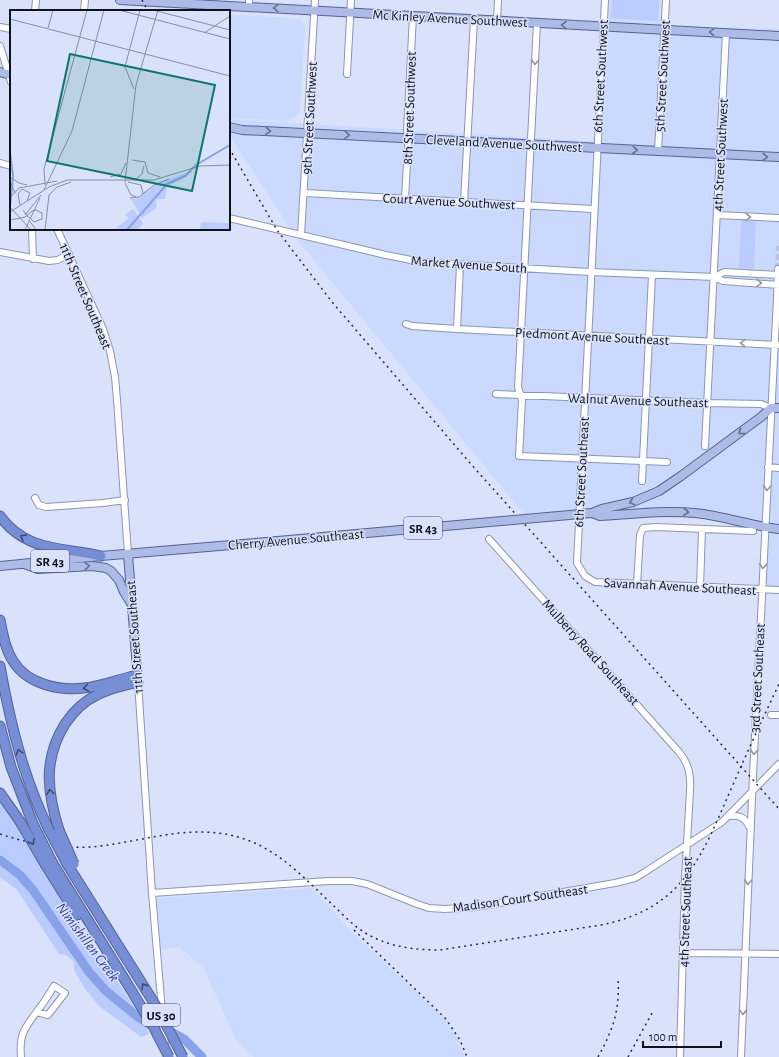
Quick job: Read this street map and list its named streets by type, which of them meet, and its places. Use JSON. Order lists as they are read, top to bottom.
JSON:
{
  "streets": {
    "highway": ["US 30"],
    "main road": [
      "Mc Kinley Avenue Southwest",
      "Cleveland Avenue Southwest",
      "11th Street Southeast",
      "SR 43",
      "Cherry Avenue Southeast"
    ],
    "street": [
      "6th Street Southwest",
      "5th Street Southwest",
      "8th Street Southwest",
      "9th Street Southwest",
      "4th Street Southwest",
      "Court Avenue Southwest",
      "Market Avenue South",
      "Piedmont Avenue Southeast",
      "Walnut Avenue Southeast",
      "6th Street Southeast",
      "Savannah Avenue Southeast",
      "Mulberry Road Southeast",
      "3rd Street Southeast",
      "Madison Court Southeast",
      "4th Street Southeast"
    ]
  },
  "crossings": [
    ["Mc Kinley Avenue Southwest", "6th Street Southwest"],
    ["Mc Kinley Avenue Southwest", "5th Street Southwest"],
    ["Mc Kinley Avenue Southwest", "8th Street Southwest"],
    ["Mc Kinley Avenue Southwest", "9th Street Southwest"],
    ["Mc Kinley Avenue Southwest", "4th Street Southwest"],
    ["6th Street Southwest", "Cleveland Avenue Southwest"],
    ["6th Street Southwest", "Court Avenue Southwest"],
    ["6th Street Southwest", "Market Avenue South"],
    ["6th Street Southwest", "6th Street Southeast"],
    ["5th Street Southwest", "Cleveland Avenue Southwest"],
    ["8th Street Southwest", "Cleveland Avenue Southwest"],
    ["8th Street Southwest", "Court Avenue Southwest"],
    ["9th Street Southwest", "Cleveland Avenue Southwest"],
    ["9th Street Southwest", "Court Avenue Southwest"],
    ["9th Street Southwest", "Market Avenue South"],
    ["Cleveland Avenue Southwest", "4th Street Southwest"],
    ["4th Street Southwest", "Market Avenue South"],
    ["Market Avenue South", "6th Street Southeast"],
    ["Market Avenue South", "3rd Street Southeast"],
    ["11th Street Southeast", "Cherry Avenue Southeast"],
    ["11th Street Southeast", "Madison Court Southeast"],
    ["11th Street Southeast", "US 30"],
    ["Piedmont Avenue Southeast", "6th Street Southeast"],
    ["Piedmont Avenue Southeast", "3rd Street Southeast"],
    ["Walnut Avenue Southeast", "6th Street Southeast"],
    ["Walnut Avenue Southeast", "Cherry Avenue Southeast"],
    ["Walnut Avenue Southeast", "3rd Street Southeast"],
    ["6th Street Southeast", "Savannah Avenue Southeast"],
    ["Cherry Avenue Southeast", "3rd Street Southeast"],
    ["Savannah Avenue Southeast", "3rd Street Southeast"],
    ["Mulberry Road Southeast", "4th Street Southeast"],
    ["3rd Street Southeast", "Madison Court Southeast"],
    ["Madison Court Southeast", "4th Street Southeast"]
  ],
  "one_way": ["Cleveland Avenue Southwest", "3rd Street Southeast"],
  "water": ["Nimishillen Creek"],
  "scale_bar": "100 m"
}
